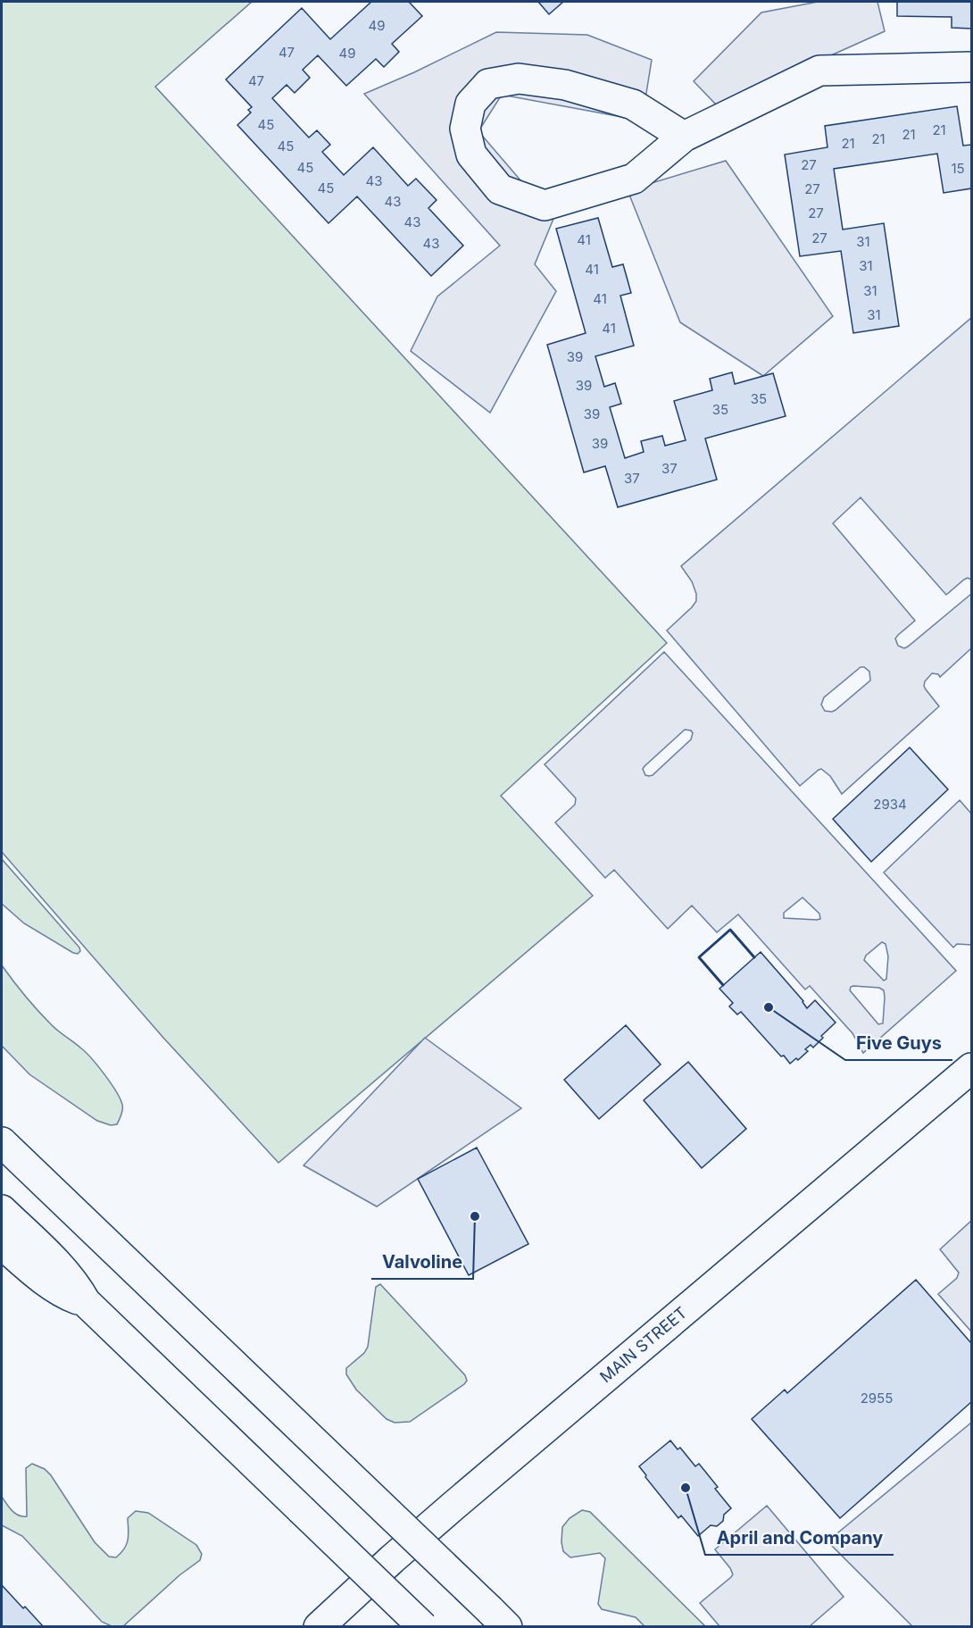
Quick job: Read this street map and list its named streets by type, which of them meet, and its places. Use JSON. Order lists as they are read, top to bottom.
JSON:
{
  "streets": {
    "main road": ["MAIN STREET"]
  },
  "places": ["Five Guys", "Valvoline", "April and Company"],
  "house_numbers": [
    "49",
    "47",
    "49",
    "47",
    "45",
    "21",
    "21",
    "21",
    "21",
    "45",
    "27",
    "45",
    "15",
    "43",
    "45",
    "27",
    "43",
    "27",
    "43",
    "27",
    "41",
    "31",
    "43",
    "31",
    "41",
    "31",
    "41",
    "31",
    "41",
    "39",
    "39",
    "35",
    "35",
    "39",
    "39",
    "37",
    "37",
    "2934",
    "2955"
  ]
}
